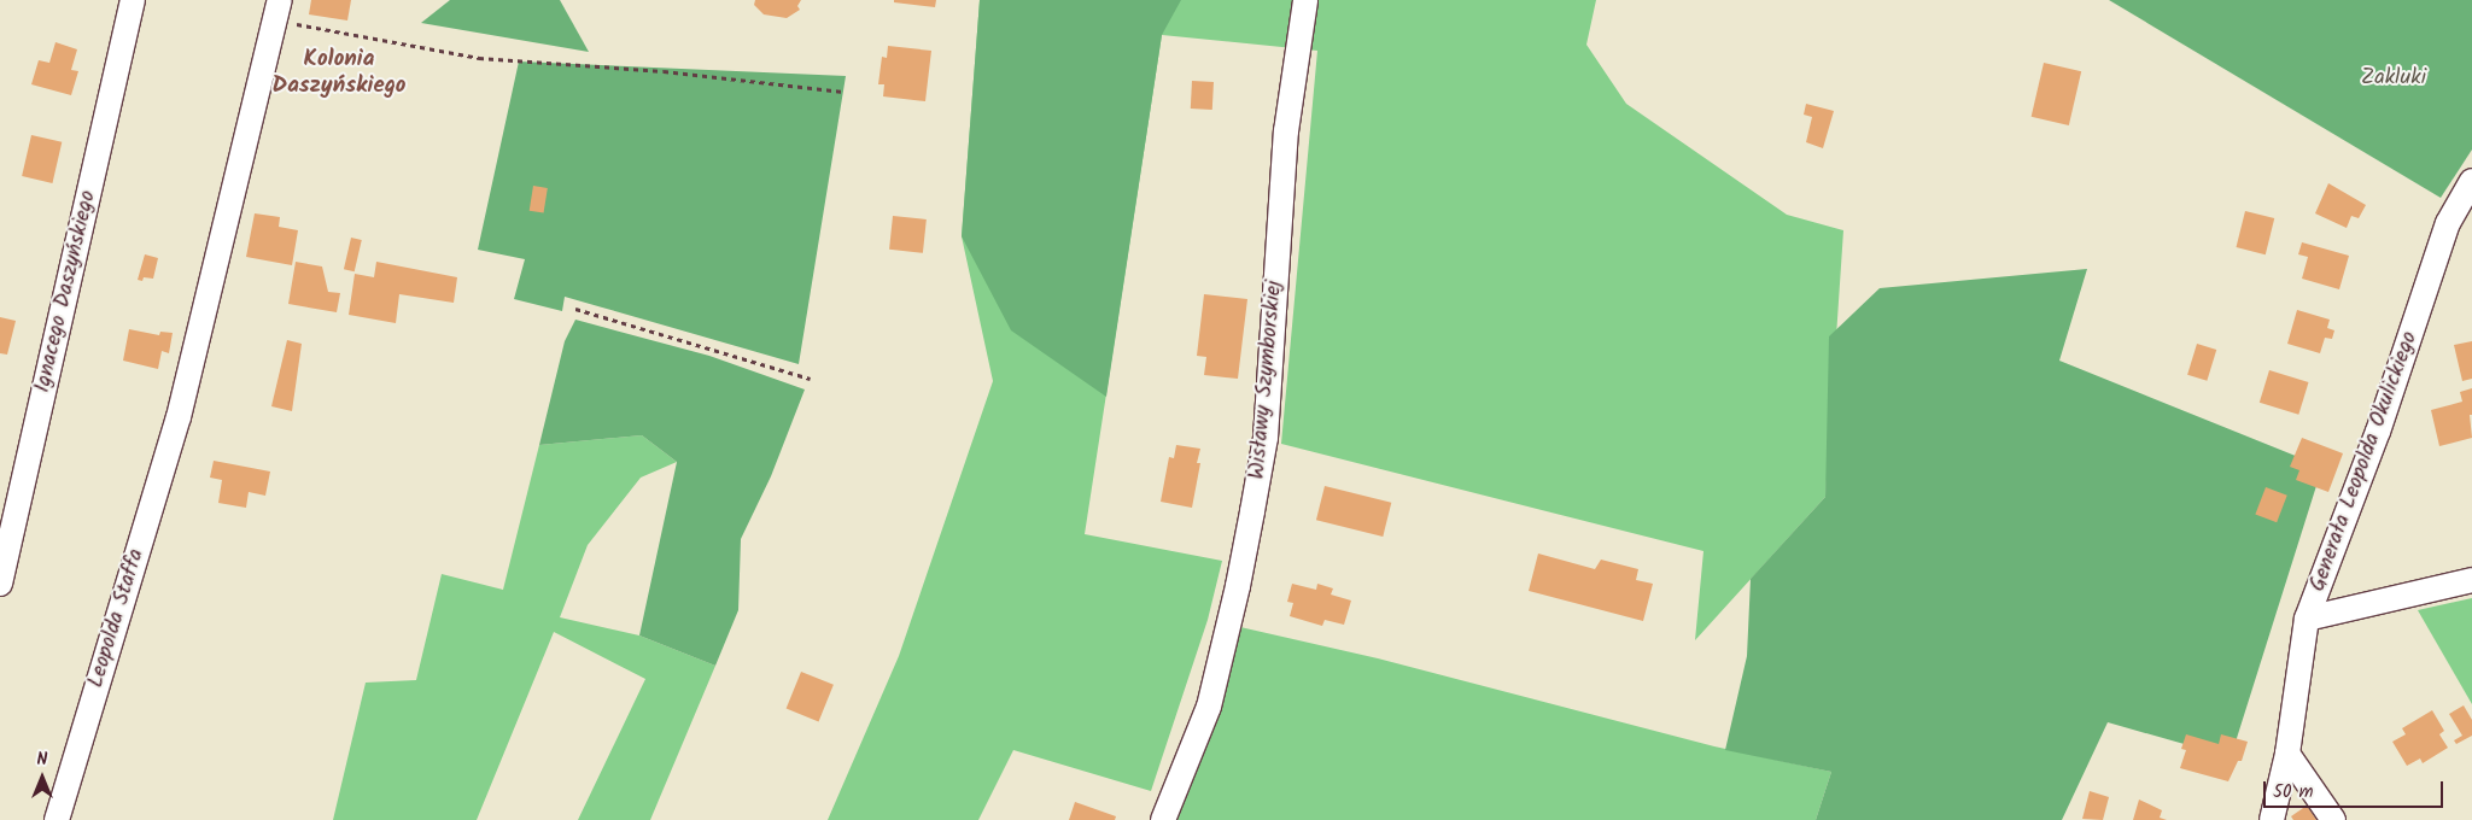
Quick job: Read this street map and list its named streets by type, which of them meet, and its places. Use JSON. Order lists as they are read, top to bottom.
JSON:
{
  "streets": {
    "street": [
      "Ignacego Daszyńskiego",
      "Wisławy Szymborskiej",
      "Generała Leopolda Okulickiego",
      "Leopolda Staffa"
    ]
  },
  "districts": ["Kolonia Daszyńskiego"],
  "parks": ["Zakluki"],
  "scale_bar": "50 m",
  "north": "top"
}
